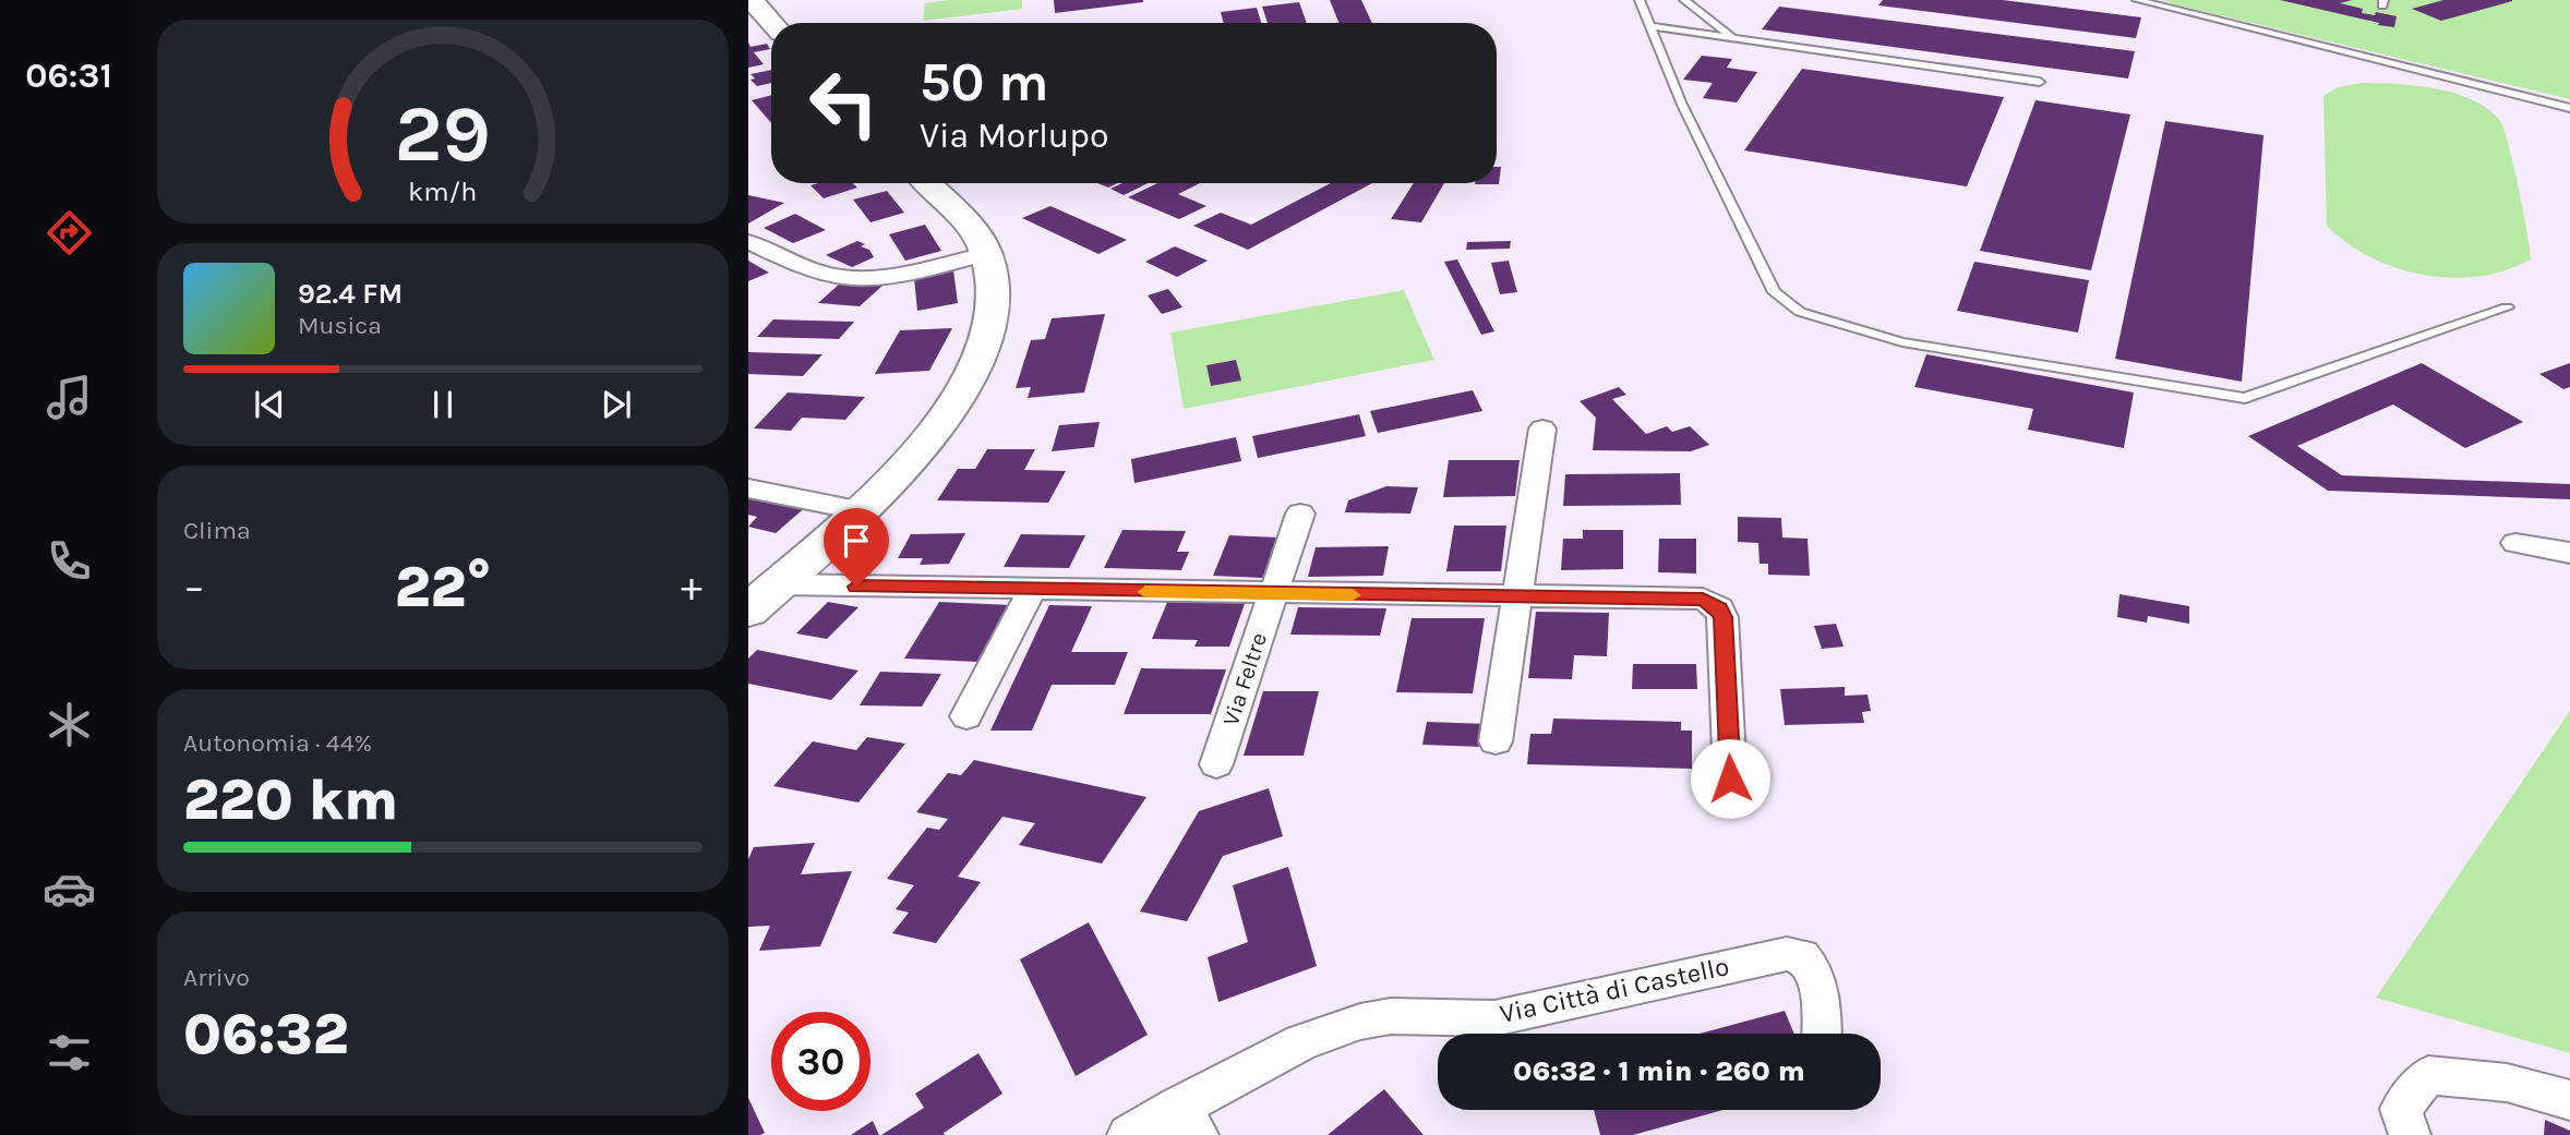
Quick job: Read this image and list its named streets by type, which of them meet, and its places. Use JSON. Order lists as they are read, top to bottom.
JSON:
{
  "streets": {
    "street": ["Via Feltre", "Via Città di Castello"]
  },
  "page": {
    "tabs": "06:31",
    "turn": ["50 m", "Via Morlupo"],
    "song": ["92.4 FM", "Musica"],
    "tile": [
      "Clima",
      ["Autonomia · 44%", "220 km"],
      ["Arrivo", "06:32"]
    ],
    "heat": ["−", "22°", "+"],
    "limit": "30",
    "trip": "06:32 · 1 min · 260 m",
    "gauge": ["29", "km/h"]
  }
}
